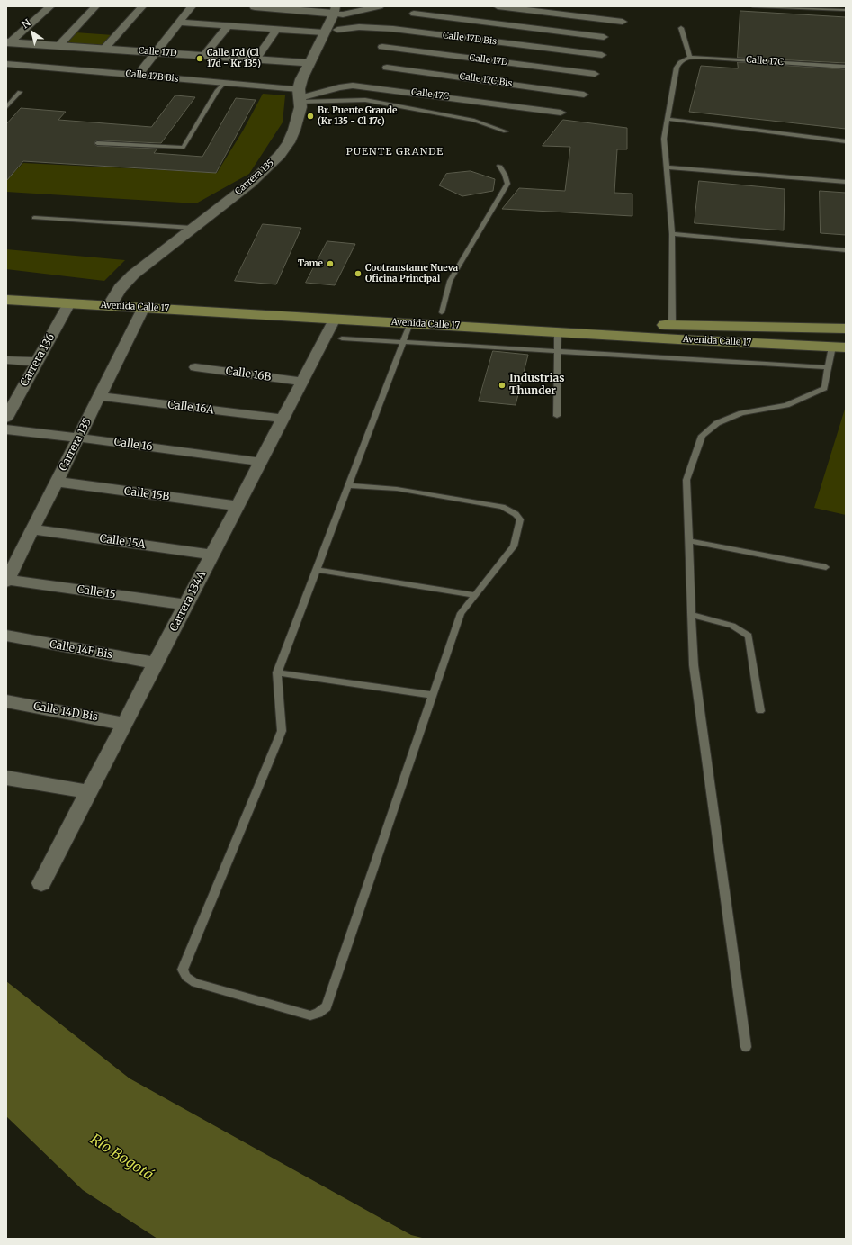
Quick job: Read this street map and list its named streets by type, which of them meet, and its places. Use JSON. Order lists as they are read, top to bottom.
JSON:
{
  "streets": {
    "main road": ["Avenida Calle 17"],
    "street": [
      "Calle 17D Bis",
      "Calle 17D",
      "Calle 17C",
      "Calle 17B Bis",
      "Calle 17C Bis",
      "Carrera 135",
      "Carrera 136",
      "Calle 16B",
      "Calle 16A",
      "Calle 16",
      "Calle 15B",
      "Calle 15A",
      "Calle 15",
      "Carrera 134A",
      "Calle 14F Bis",
      "Calle 14D Bis"
    ]
  },
  "crossings": [
    ["Calle 17D", "Carrera 135"],
    ["Calle 17C", "Calle 17B Bis"],
    ["Calle 17C", "Carrera 135"],
    ["Calle 17B Bis", "Carrera 135"],
    ["Carrera 135", "Avenida Calle 17"],
    ["Carrera 135", "Calle 16A"],
    ["Carrera 135", "Calle 16"],
    ["Carrera 135", "Calle 15B"],
    ["Carrera 135", "Calle 15A"],
    ["Carrera 135", "Calle 15"],
    ["Avenida Calle 17", "Carrera 136"],
    ["Avenida Calle 17", "Carrera 134A"],
    ["Calle 16B", "Carrera 134A"],
    ["Calle 16A", "Carrera 134A"],
    ["Calle 16", "Carrera 134A"],
    ["Calle 15B", "Carrera 134A"],
    ["Calle 15A", "Carrera 134A"],
    ["Calle 15", "Carrera 134A"],
    ["Carrera 134A", "Calle 14F Bis"],
    ["Carrera 134A", "Calle 14D Bis"]
  ],
  "districts": ["PUENTE GRANDE"],
  "water": ["Río Bogotá"],
  "places": [
    "Calle 17d (Cl 17d - Kr 135)",
    "Br. Puente Grande (Kr 135 - Cl 17c)",
    "Tame",
    "Cootranstame Nueva Oficina Principal",
    "Industrias Thunder"
  ],
  "north": "top left"
}
